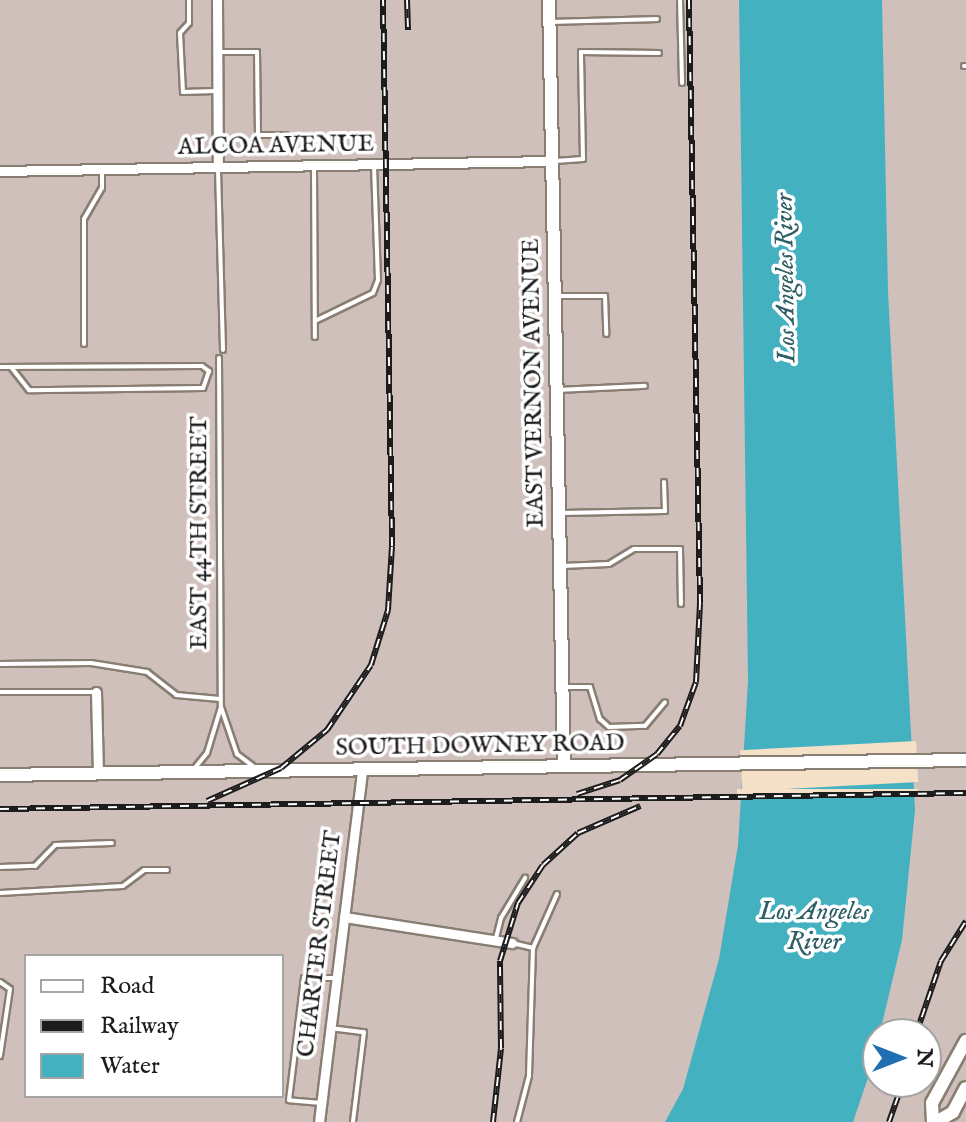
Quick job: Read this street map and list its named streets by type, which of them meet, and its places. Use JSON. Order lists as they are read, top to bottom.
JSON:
{
  "streets": {
    "main road": ["EAST VERNON AVENUE", "SOUTH DOWNEY ROAD"],
    "street": ["ALCOA AVENUE", "CHARTER STREET"],
    "lane": ["EAST 44TH STREET"]
  },
  "crossings": [
    ["ALCOA AVENUE", "EAST VERNON AVENUE"],
    ["EAST VERNON AVENUE", "SOUTH DOWNEY ROAD"],
    ["EAST 44TH STREET", "SOUTH DOWNEY ROAD"],
    ["SOUTH DOWNEY ROAD", "CHARTER STREET"]
  ],
  "water": ["Los Angeles River"],
  "legend": ["Road", "Railway", "Water"],
  "north": "right"
}
